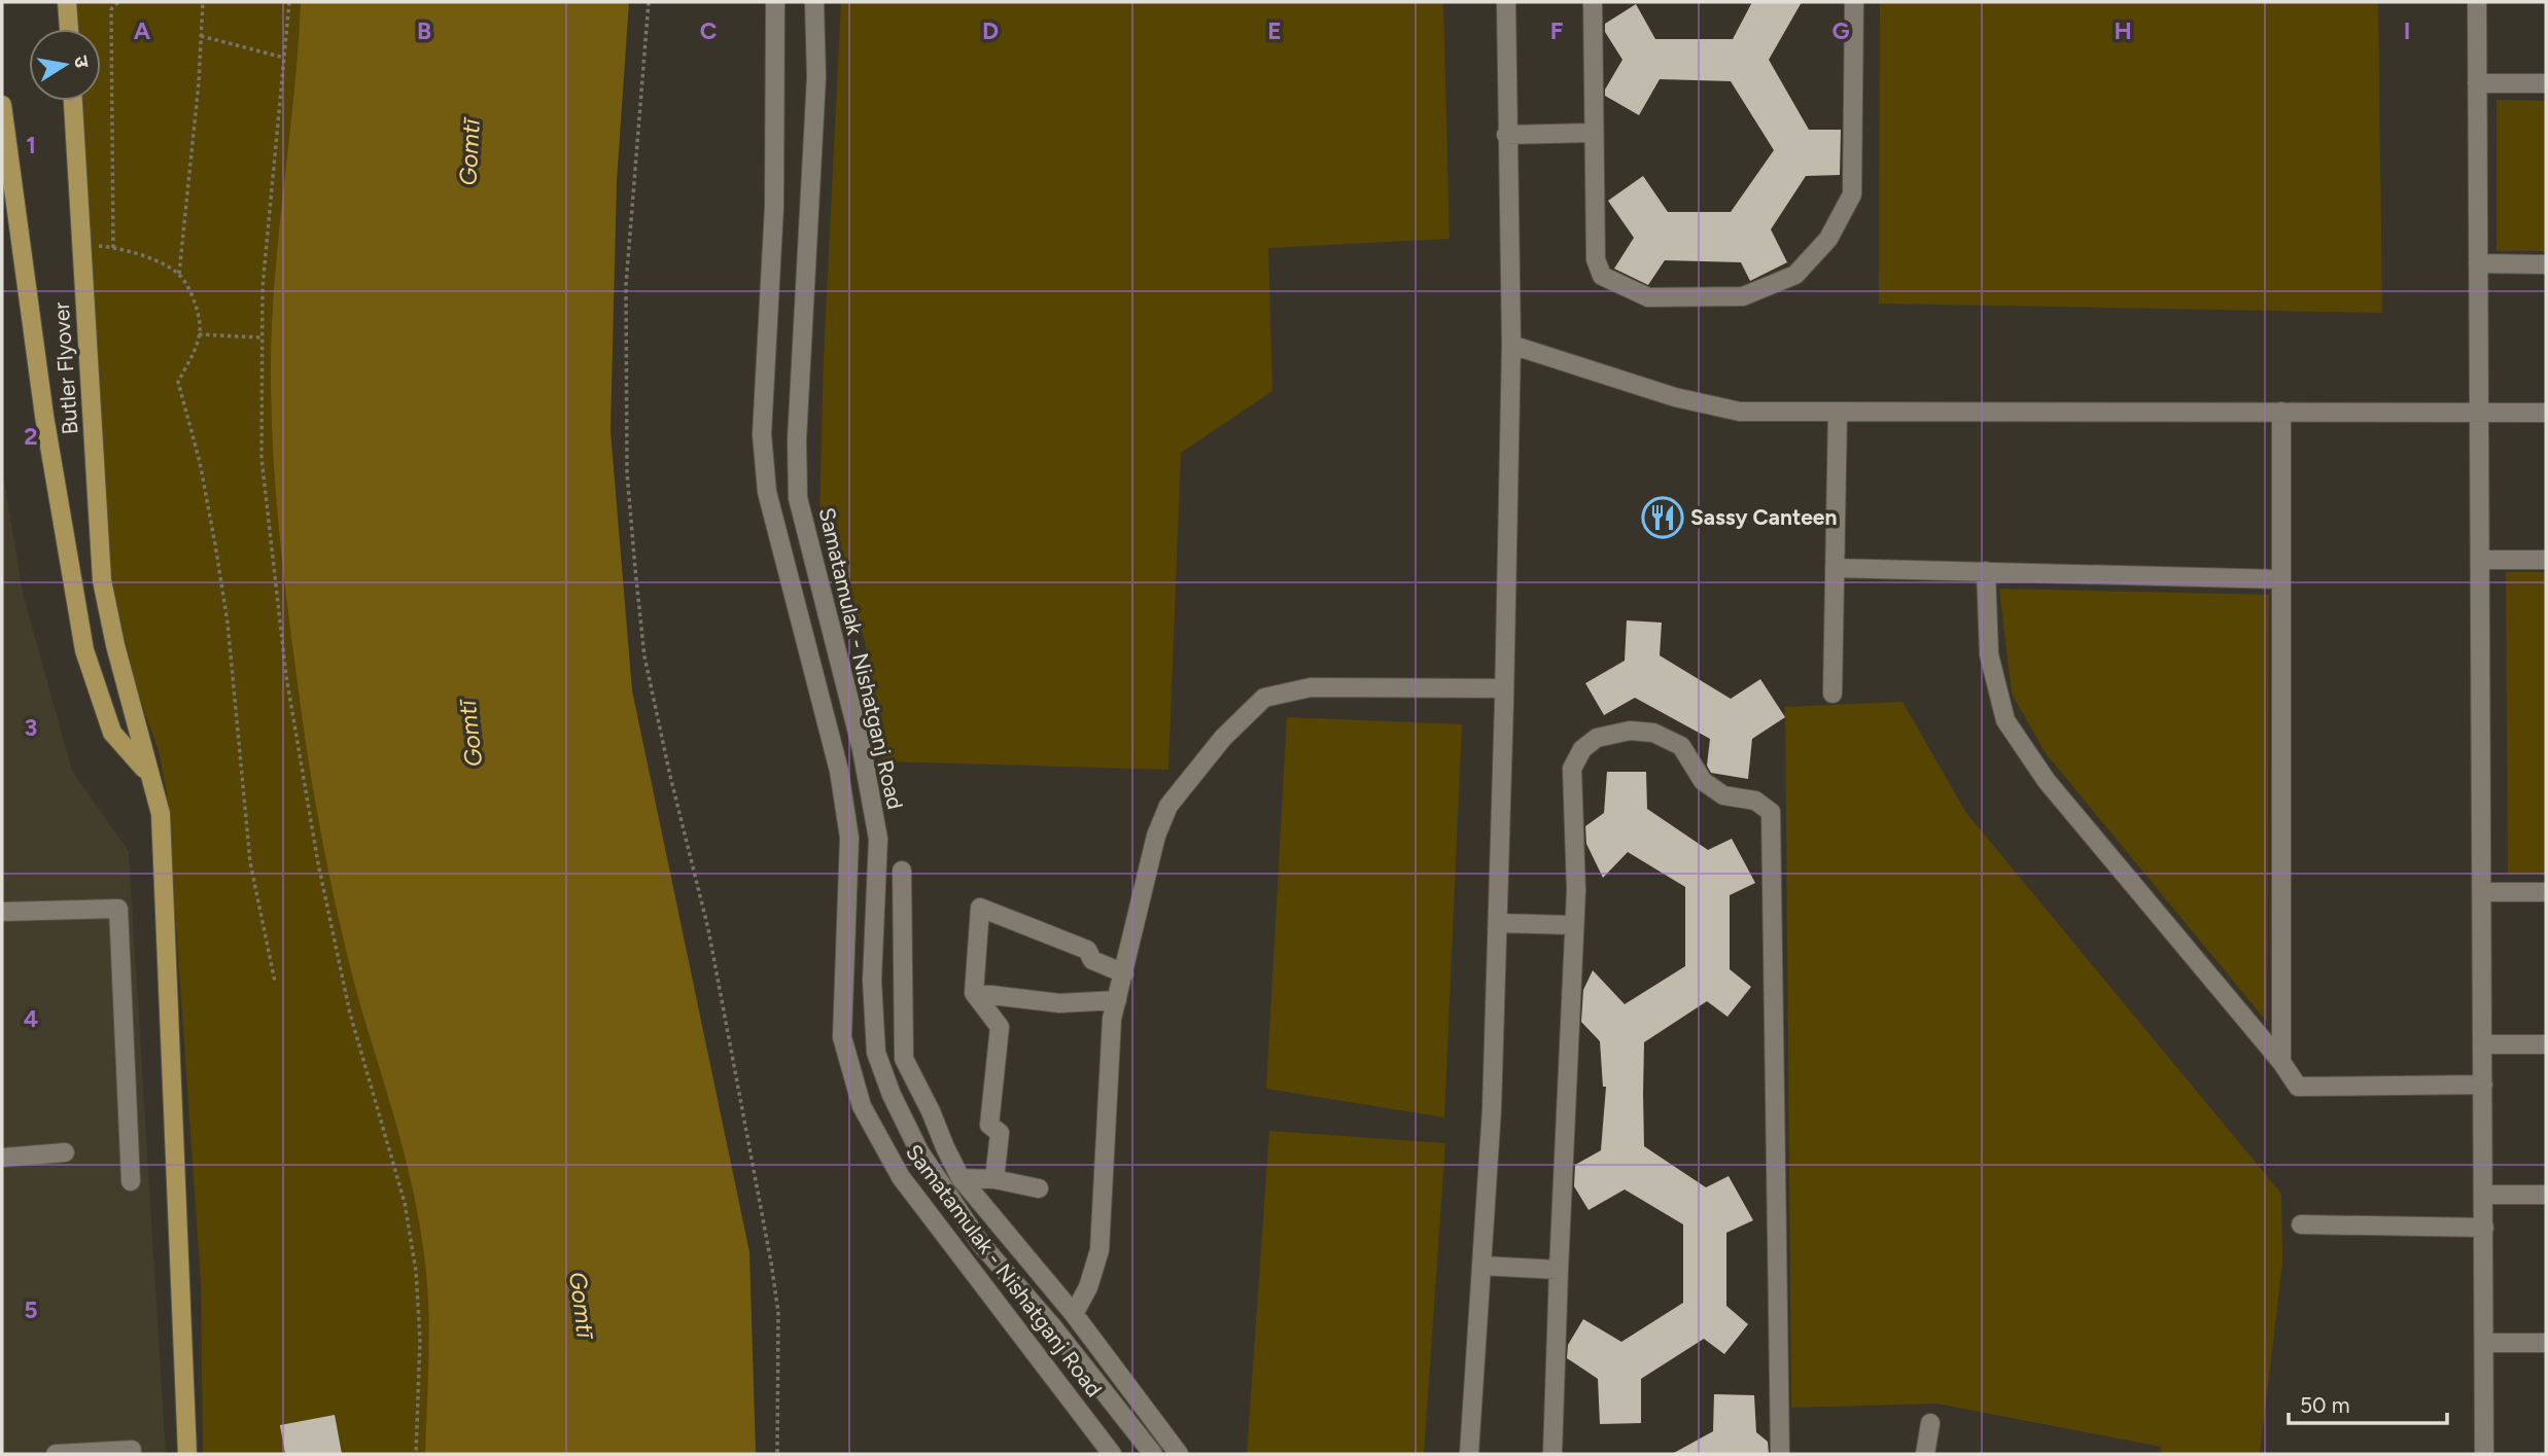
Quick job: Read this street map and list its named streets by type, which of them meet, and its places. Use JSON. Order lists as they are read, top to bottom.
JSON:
{
  "streets": {
    "main road": ["Butler Flyover"],
    "street": ["Samatamulak - Nishatganj Road"]
  },
  "water": ["Gomtī"],
  "places": {
    "restaurant": ["Sassy Canteen"]
  },
  "scale_bar": "50 m",
  "north": "right",
  "grid": {
    "columns": [
      "A",
      "B",
      "C",
      "D",
      "E",
      "F",
      "G",
      "H",
      "I"
    ],
    "rows": [
      "1",
      "2",
      "3",
      "4",
      "5"
    ]
  }
}
